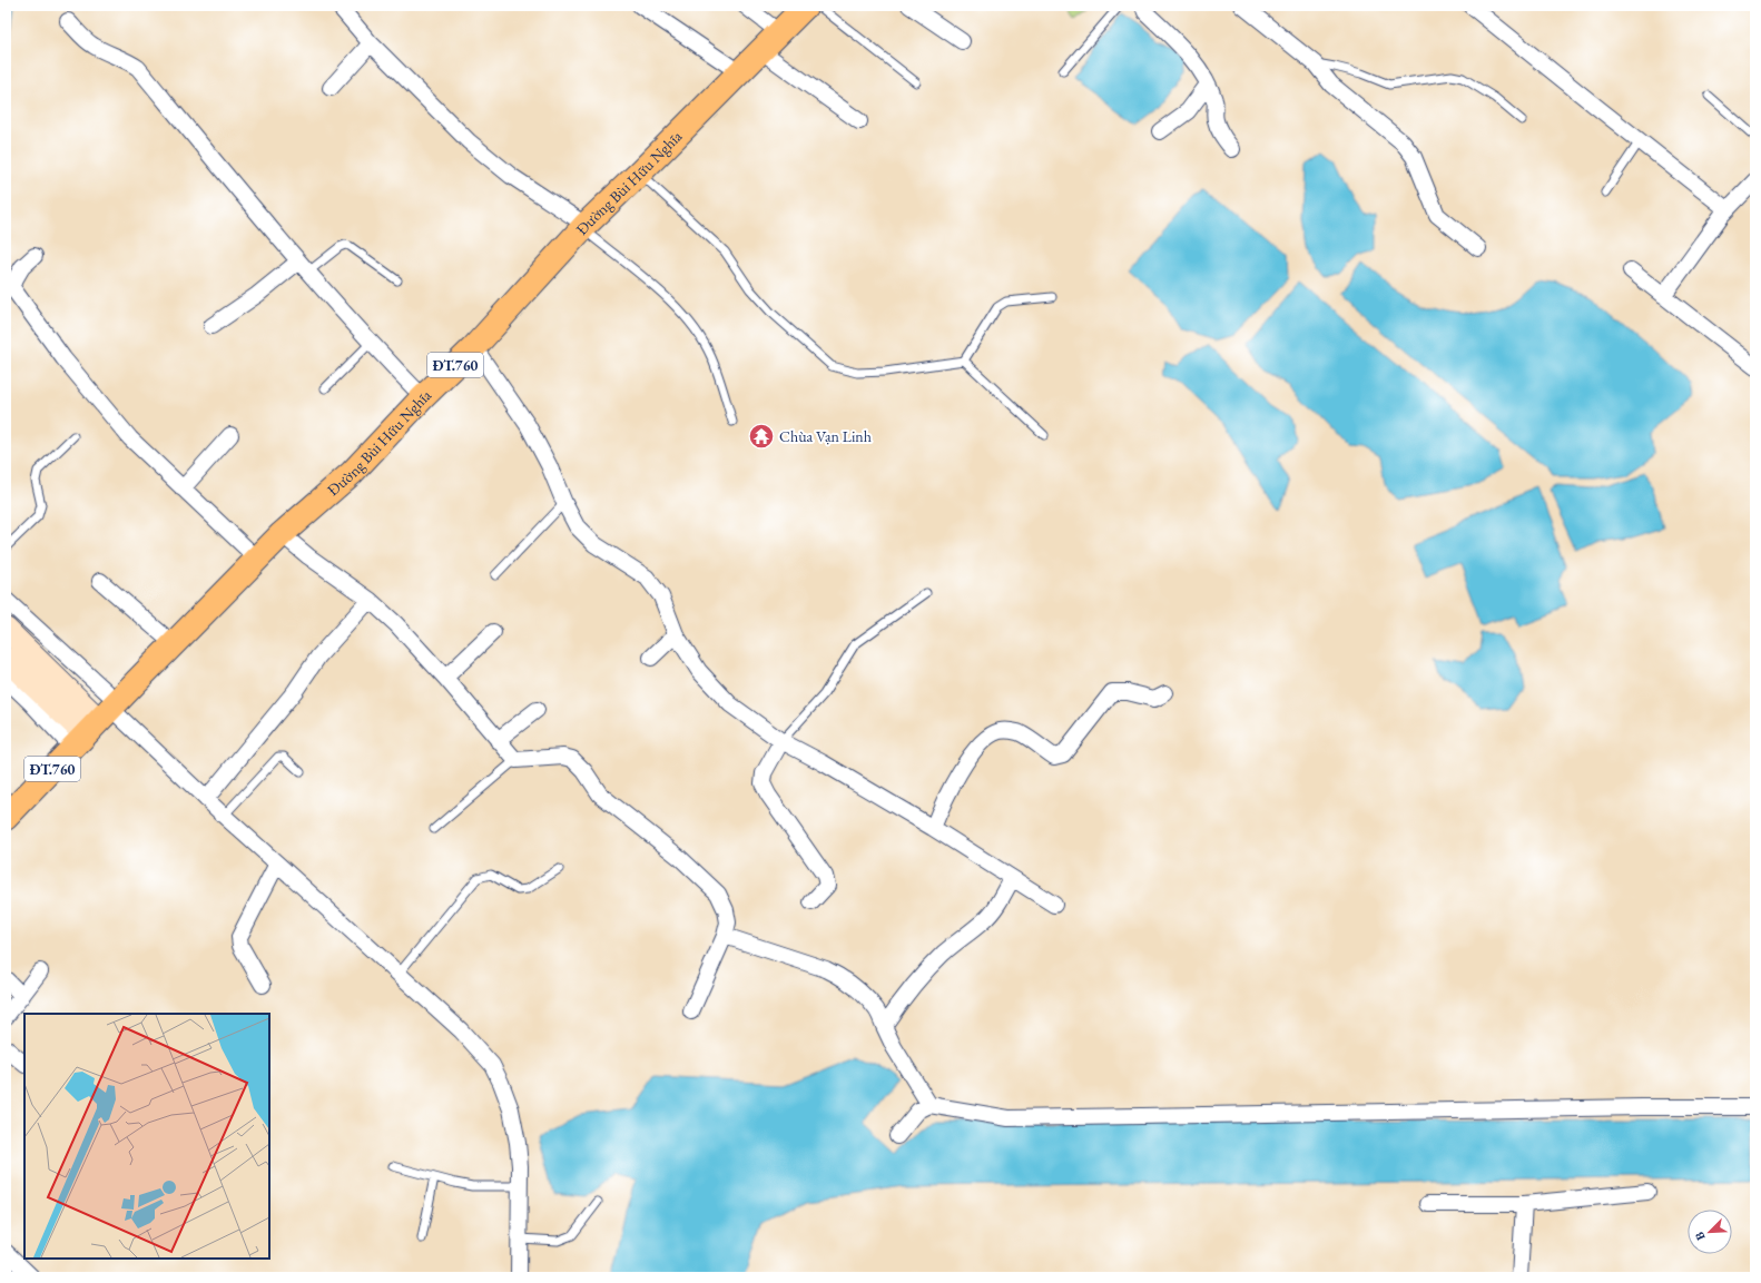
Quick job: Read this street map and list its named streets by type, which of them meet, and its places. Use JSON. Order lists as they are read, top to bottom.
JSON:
{
  "streets": {
    "main road": ["Đường Bùi Hữu Nghĩa", "ĐT.760"]
  },
  "places": {
    "temple": ["Chùa Vạn Linh"]
  },
  "north": "bottom left"
}
